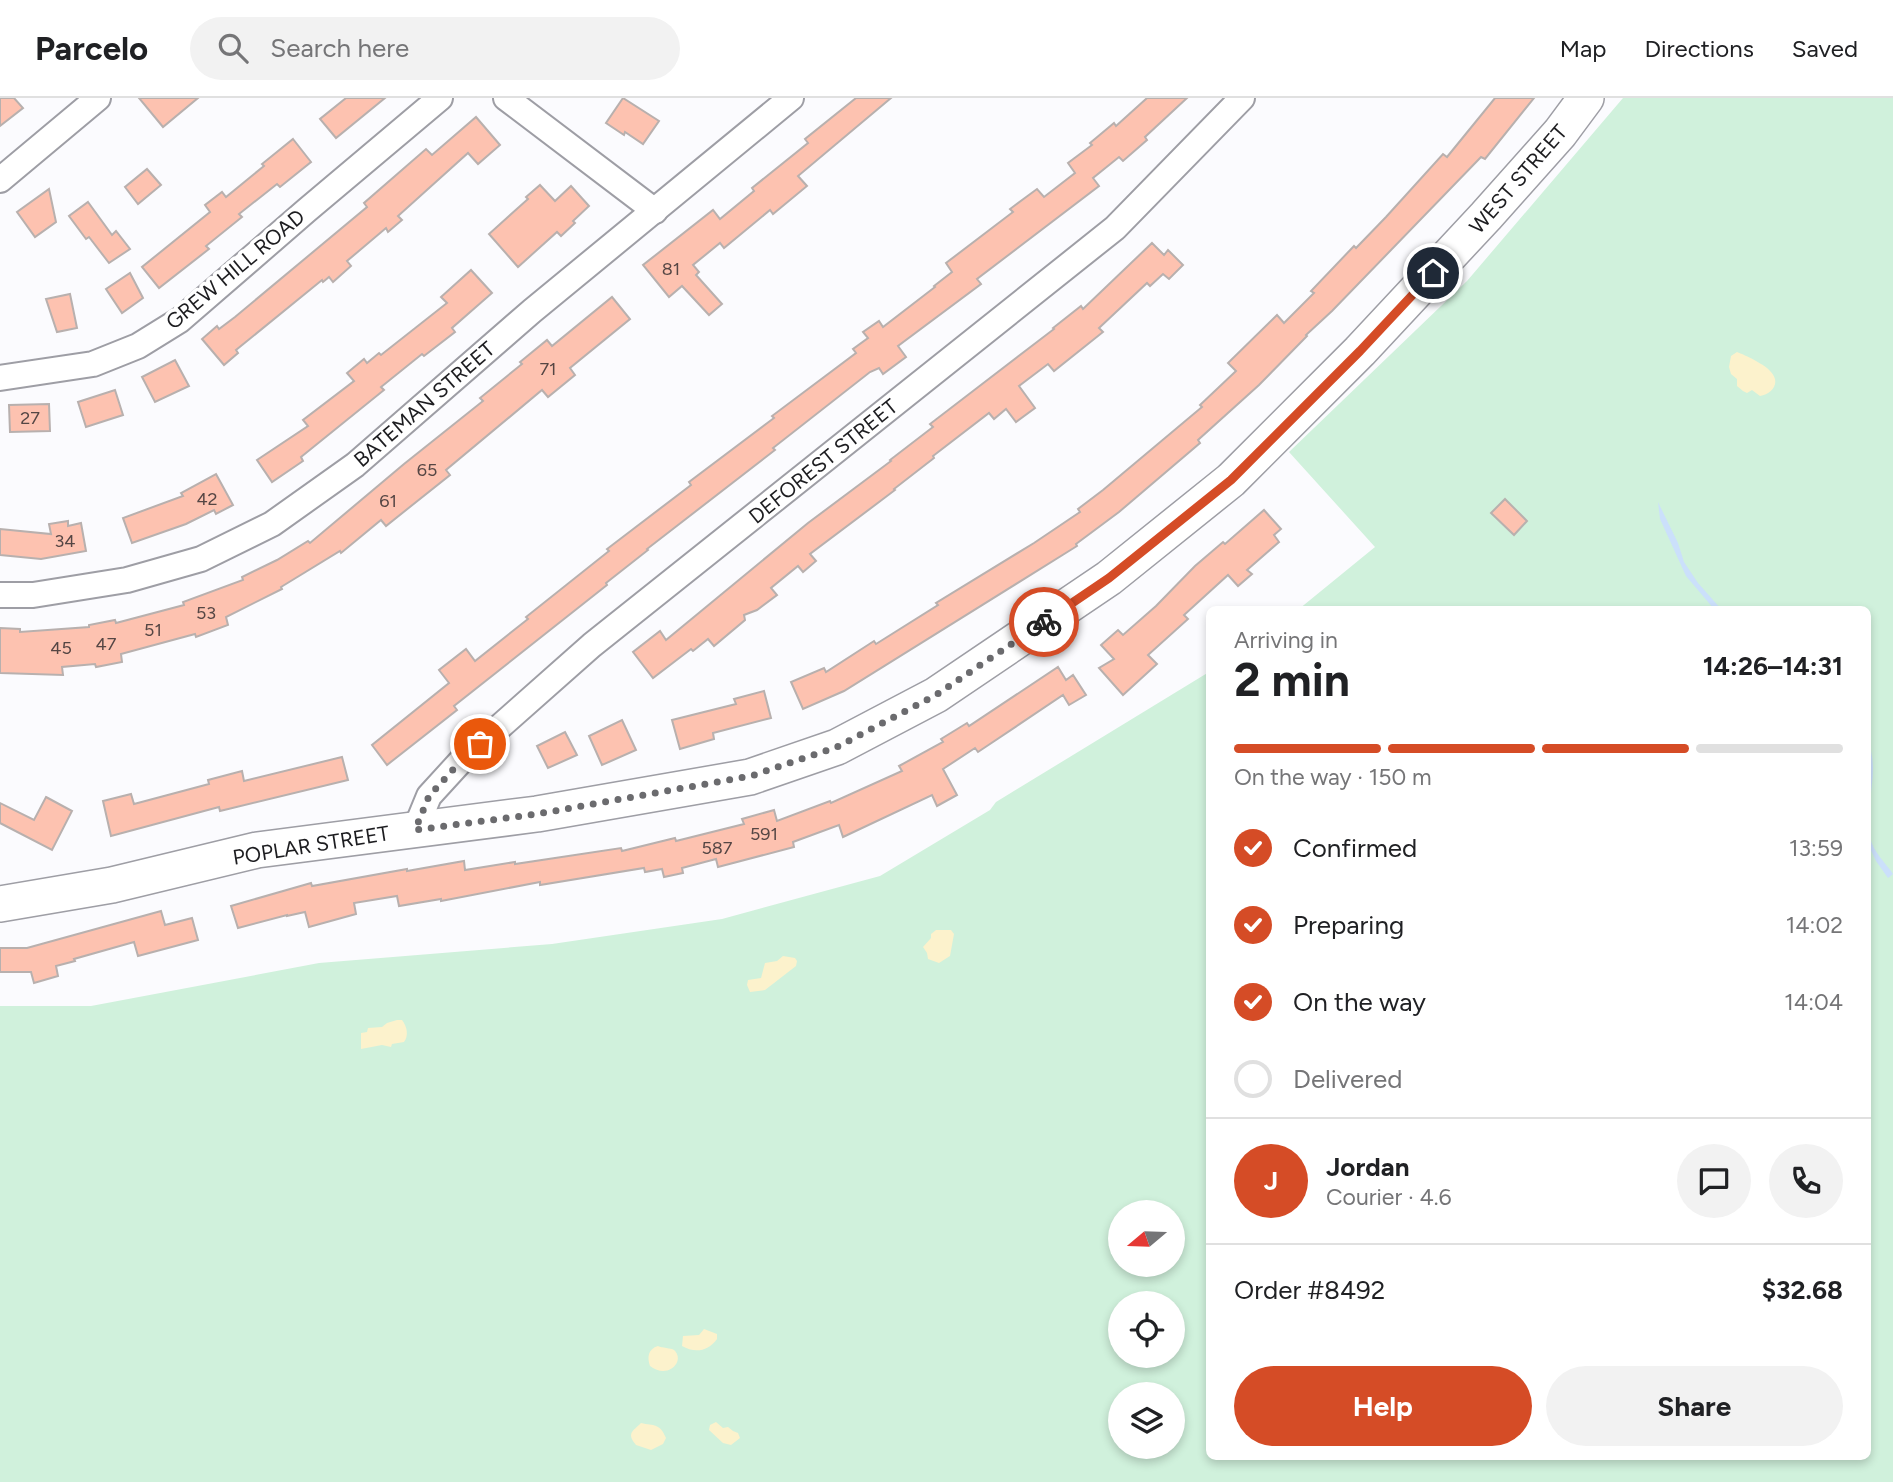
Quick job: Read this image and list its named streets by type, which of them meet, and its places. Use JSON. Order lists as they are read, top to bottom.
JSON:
{
  "streets": {
    "street": [
      "WEST STREET",
      "GREW HILL ROAD",
      "BATEMAN STREET",
      "DEFOREST STREET",
      "POPLAR STREET"
    ]
  },
  "crossings": [
    ["WEST STREET", "POPLAR STREET"],
    ["DEFOREST STREET", "POPLAR STREET"]
  ],
  "house_numbers": [
    "81",
    "71",
    "27",
    "65",
    "42",
    "61",
    "34",
    "53",
    "51",
    "47",
    "45",
    "591",
    "587"
  ],
  "north": "left",
  "page": {
    "header": "Parcelo",
    "search": "Search here",
    "nav": ["Map", "Directions", "Saved"],
    "heading": ["2 min", "Arriving in", "14:26–14:31"],
    "panel": [
      "Jordan",
      "Courier · 4.6",
      "Order #8492",
      "$32.68"
    ],
    "bar": "On the way · 150 m",
    "list": [
      ["Confirmed", "13:59"],
      ["Preparing", "14:02"],
      ["On the way", "14:04"],
      "Delivered"
    ],
    "round": "J",
    "buttons": ["Help", "Share"]
  }
}
